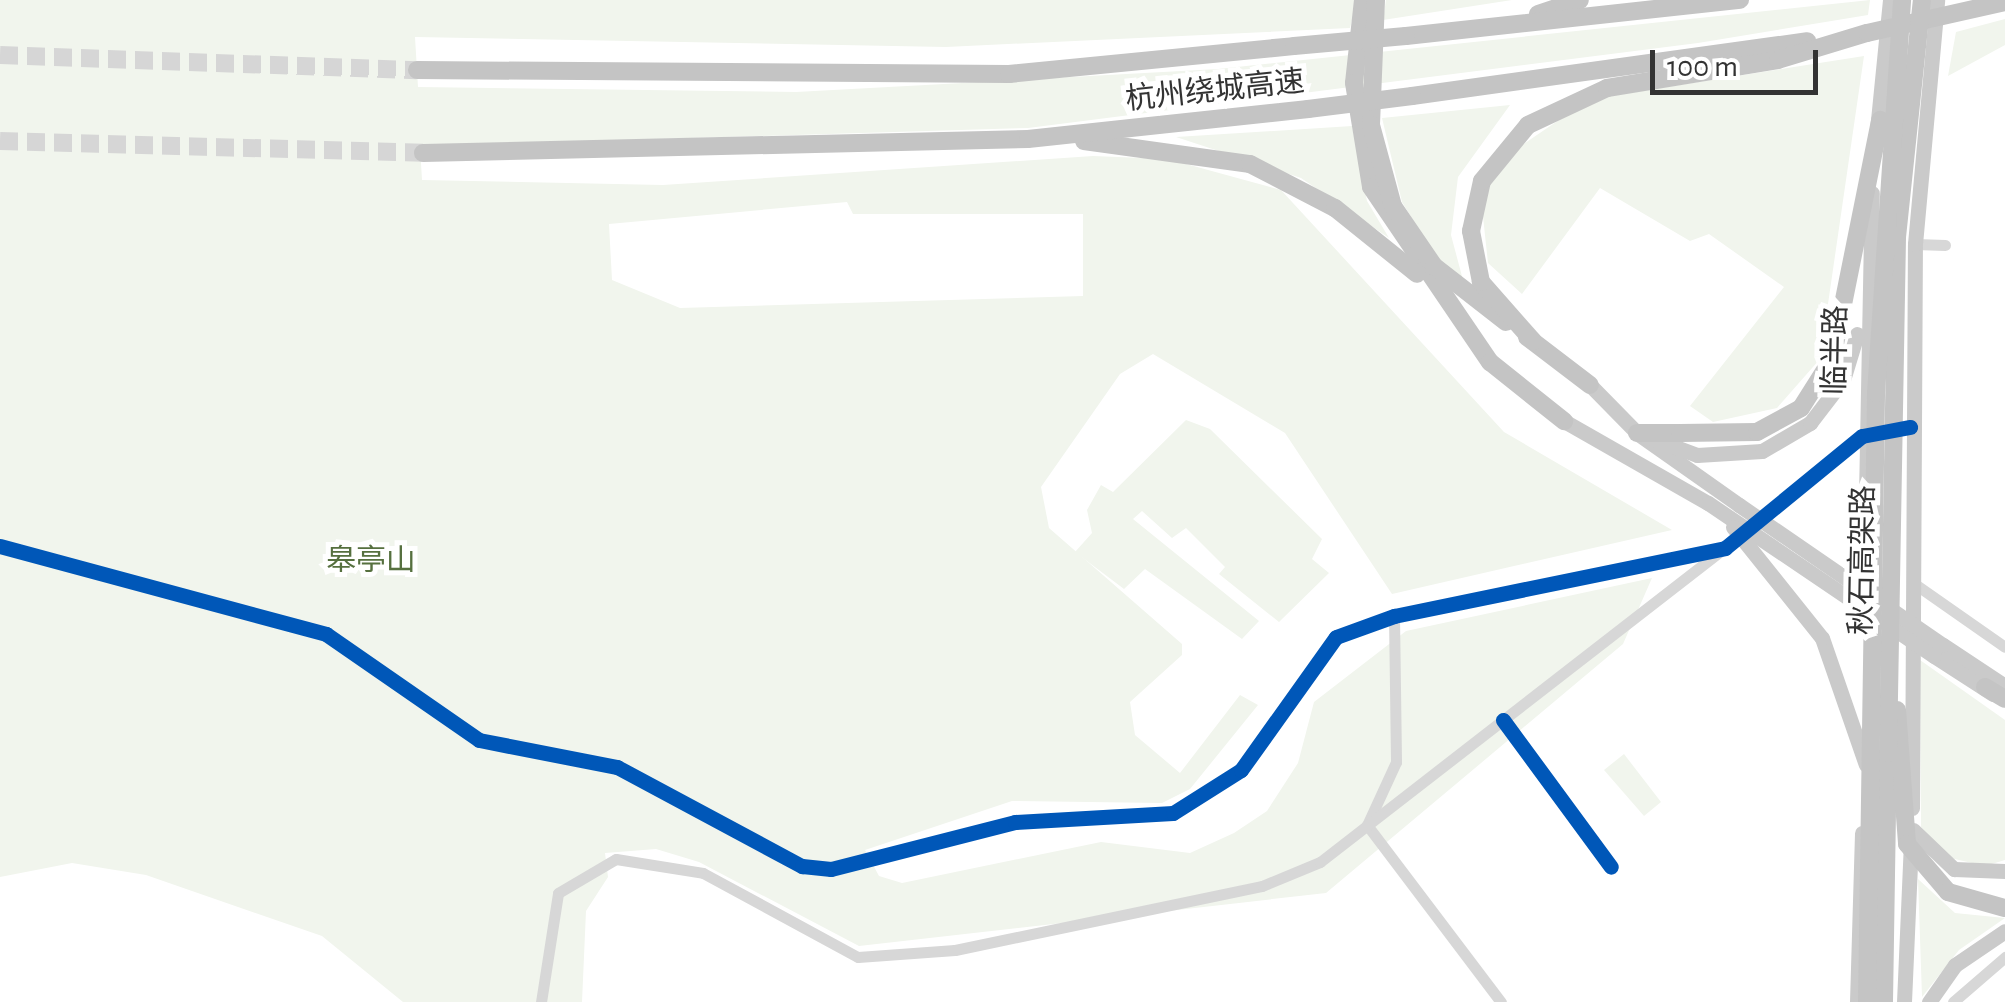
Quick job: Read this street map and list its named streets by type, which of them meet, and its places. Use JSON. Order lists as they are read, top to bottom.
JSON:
{
  "streets": {
    "highway": ["杭州绕城高速", "秋石高架路"],
    "main road": ["临半路"]
  },
  "parks": ["皋亭山"],
  "scale_bar": "100 m"
}
